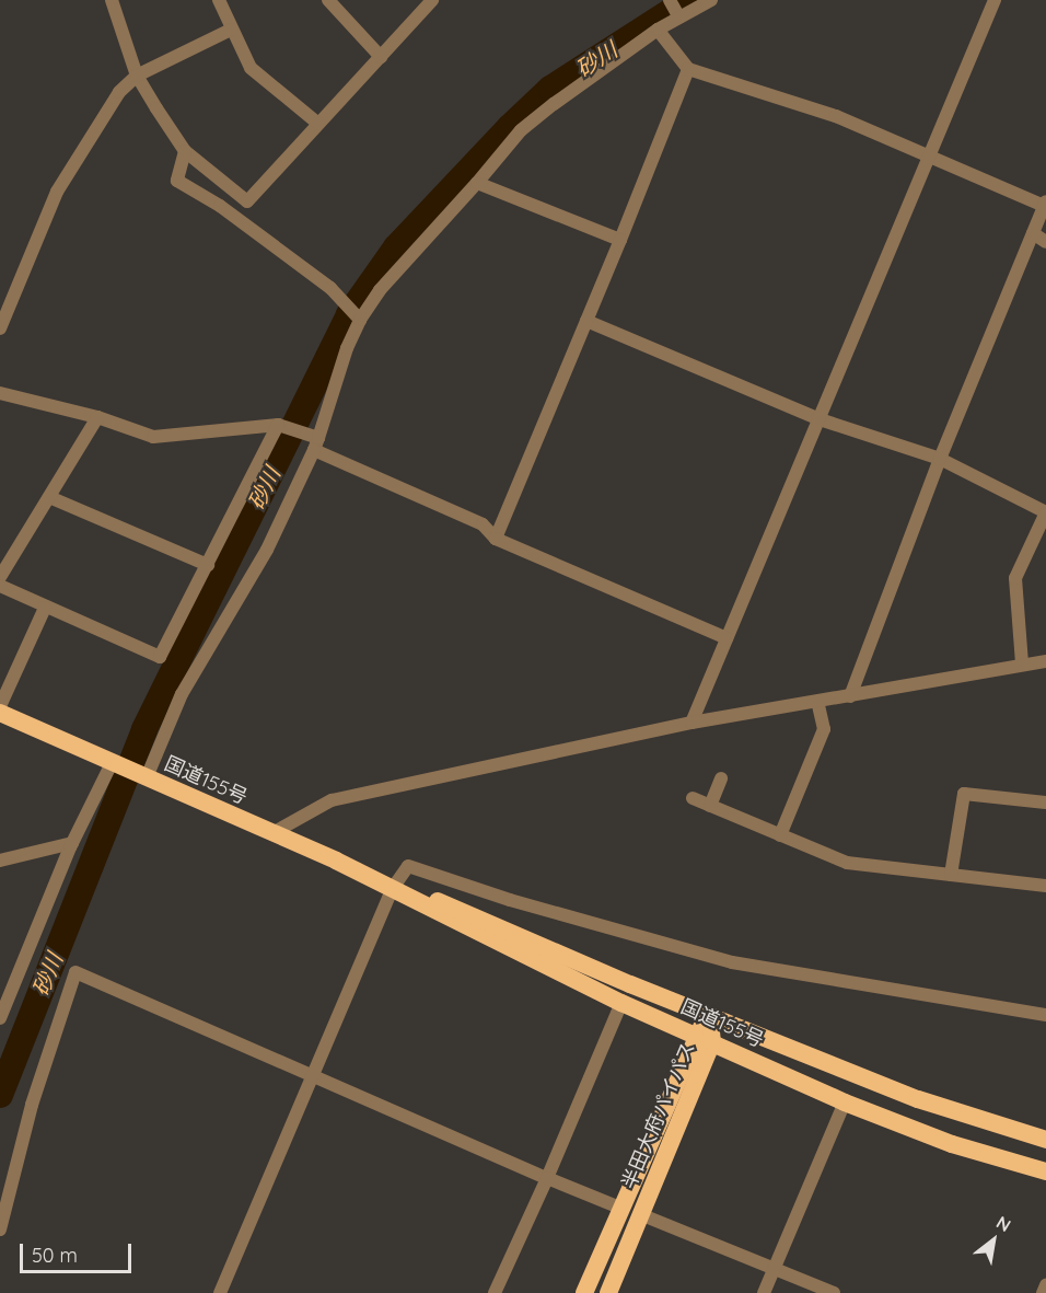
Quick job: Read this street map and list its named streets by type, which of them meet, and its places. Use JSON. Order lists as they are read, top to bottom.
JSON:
{
  "streets": {
    "highway": ["国道155号", "半田大府パイパス"]
  },
  "crossings": [
    ["国道155号", "半田大府パイパス"]
  ],
  "water": ["砂川"],
  "scale_bar": "50 m",
  "north": "top right"
}
